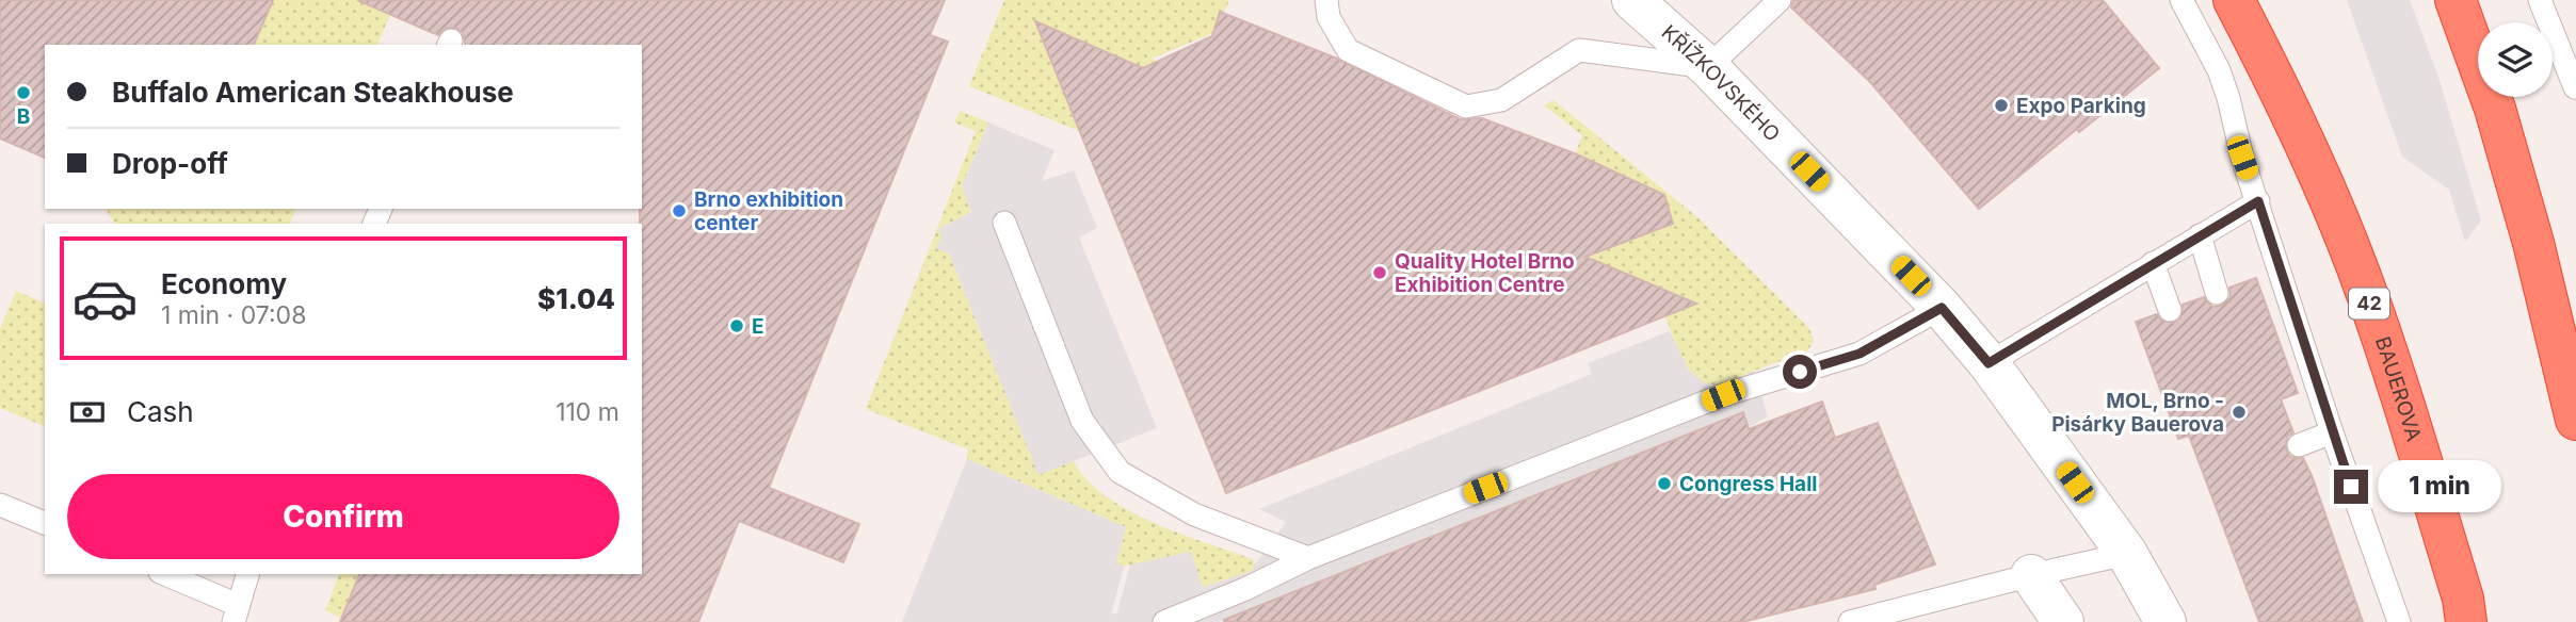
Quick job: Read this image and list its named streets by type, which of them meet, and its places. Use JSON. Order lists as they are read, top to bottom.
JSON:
{
  "streets": {
    "highway": ["42", "BAUEROVA"],
    "street": ["KŘÍŽKOVSKÉHO"]
  },
  "places": [
    "B",
    "Expo Parking",
    "Brno exhibition center",
    "Quality Hotel Brno Exhibition Centre",
    "E",
    "MOL, Brno - Pisárky Bauerova",
    "Congress Hall"
  ],
  "page": {
    "banner": ["Buffalo American Steakhouse", "Drop-off"],
    "list": [
      {
        "name": "Economy",
        "note": "1 min · 07:08",
        "value": "$1.04"
      }
    ],
    "pay": ["Cash", "110 m"],
    "buttons": "Confirm",
    "bubble": "1 min"
  }
}
